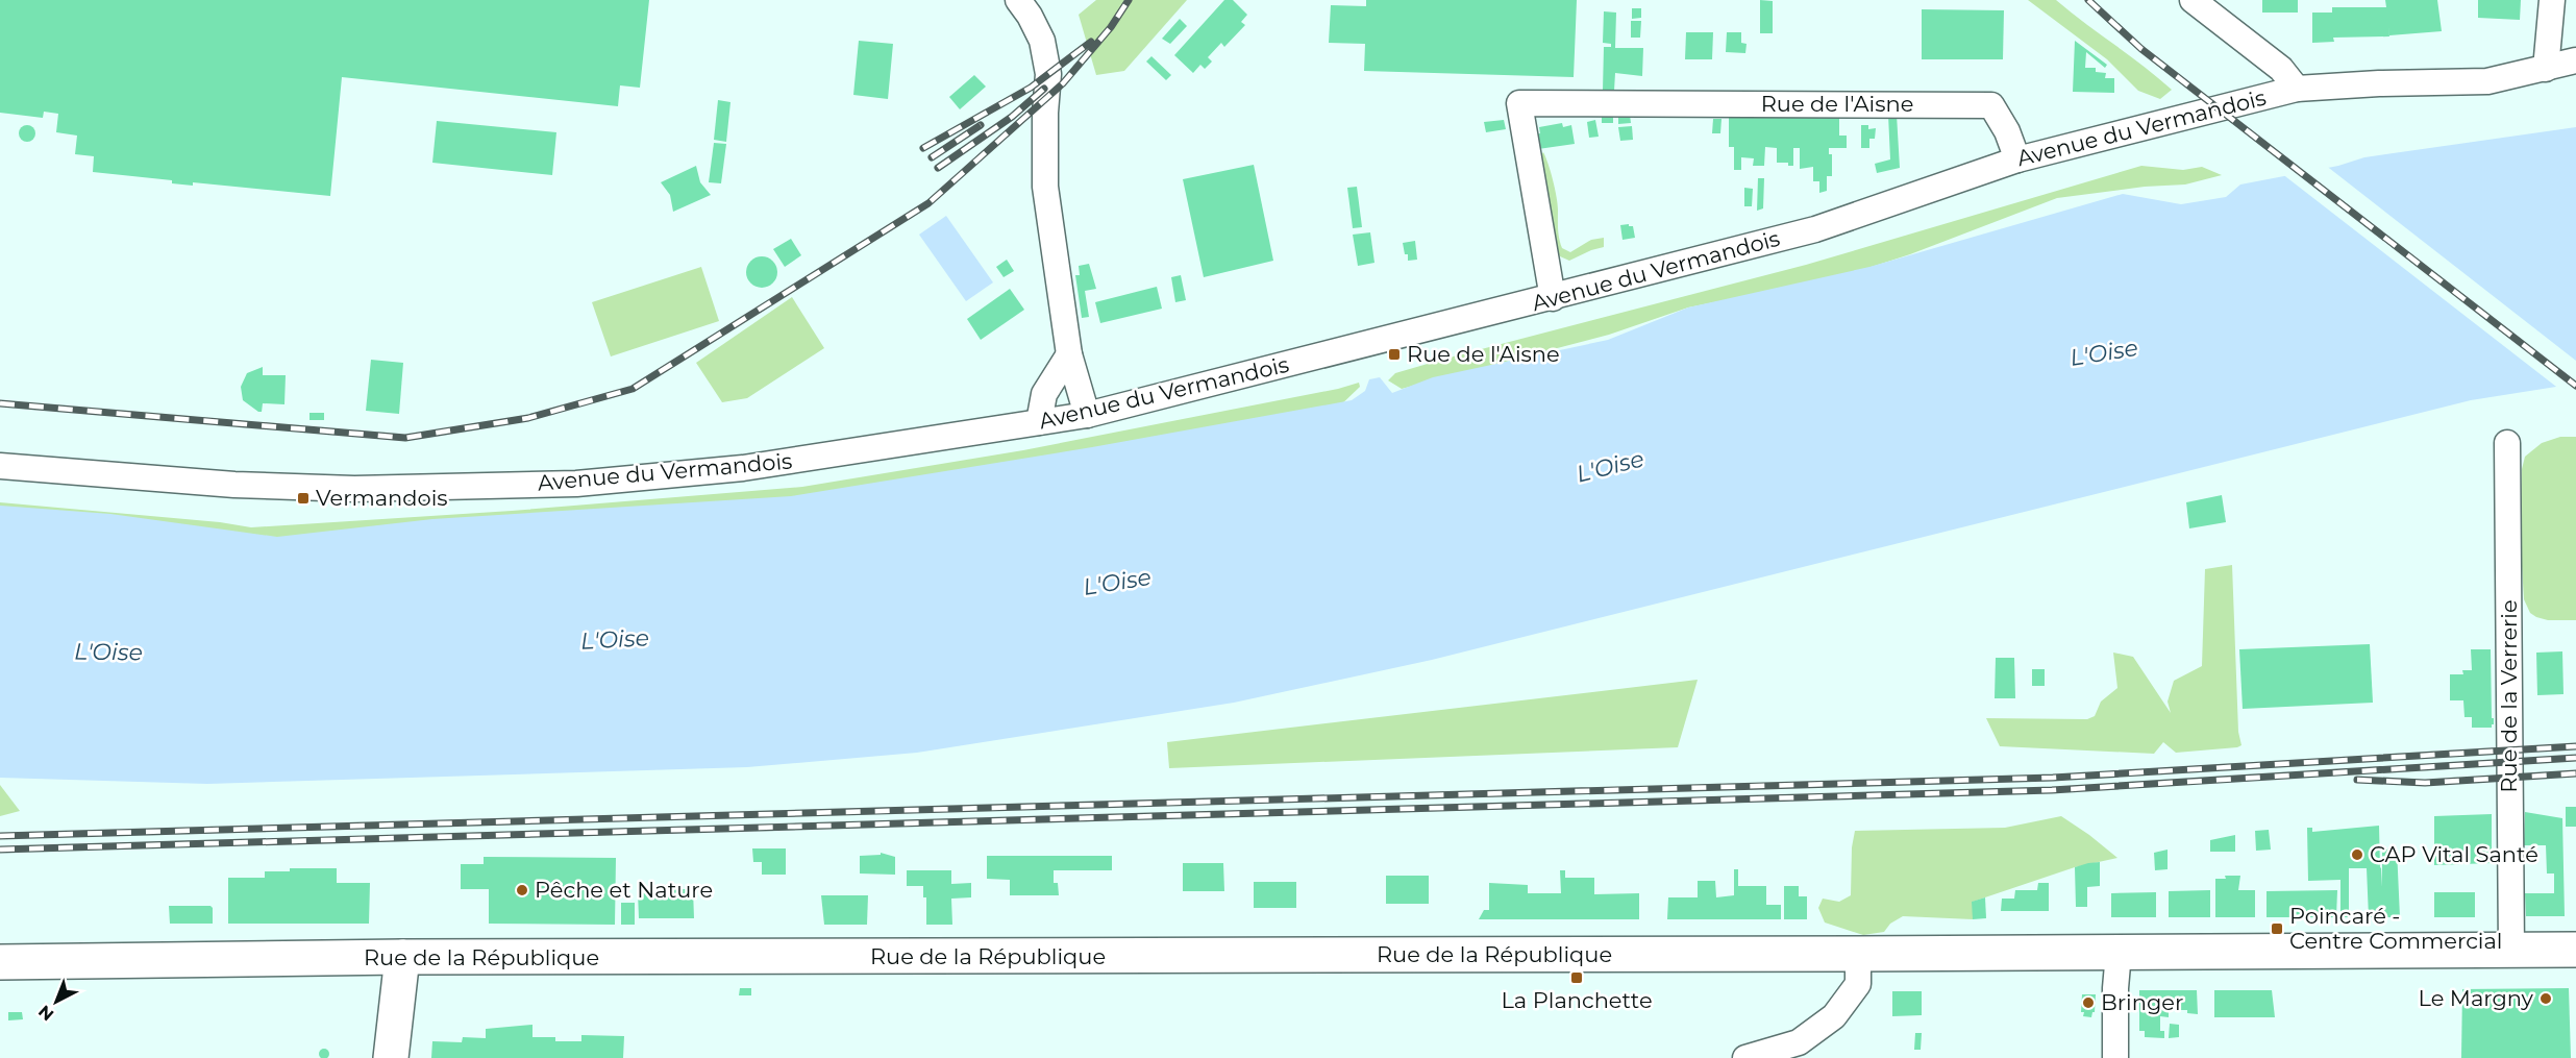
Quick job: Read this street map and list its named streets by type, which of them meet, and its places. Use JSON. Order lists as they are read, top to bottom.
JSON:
{
  "streets": {
    "main road": ["Rue de la République"],
    "street": ["Rue de l'Aisne", "Avenue du Vermandois", "Rue de la Verrerie"]
  },
  "crossings": [
    ["Rue de l'Aisne", "Avenue du Vermandois"],
    ["Rue de la Verrerie", "Rue de la République"]
  ],
  "water": ["L'Oise"],
  "places": {
    "transit": [
      "Rue de l'Aisne",
      "Vermandois",
      "Poincaré - Centre Commercial",
      "La Planchette"
    ],
    "other": [
      "CAP Vital Santé",
      "Pêche et Nature",
      "Le Margny",
      "Bringer"
    ]
  },
  "north": "bottom left"
}
